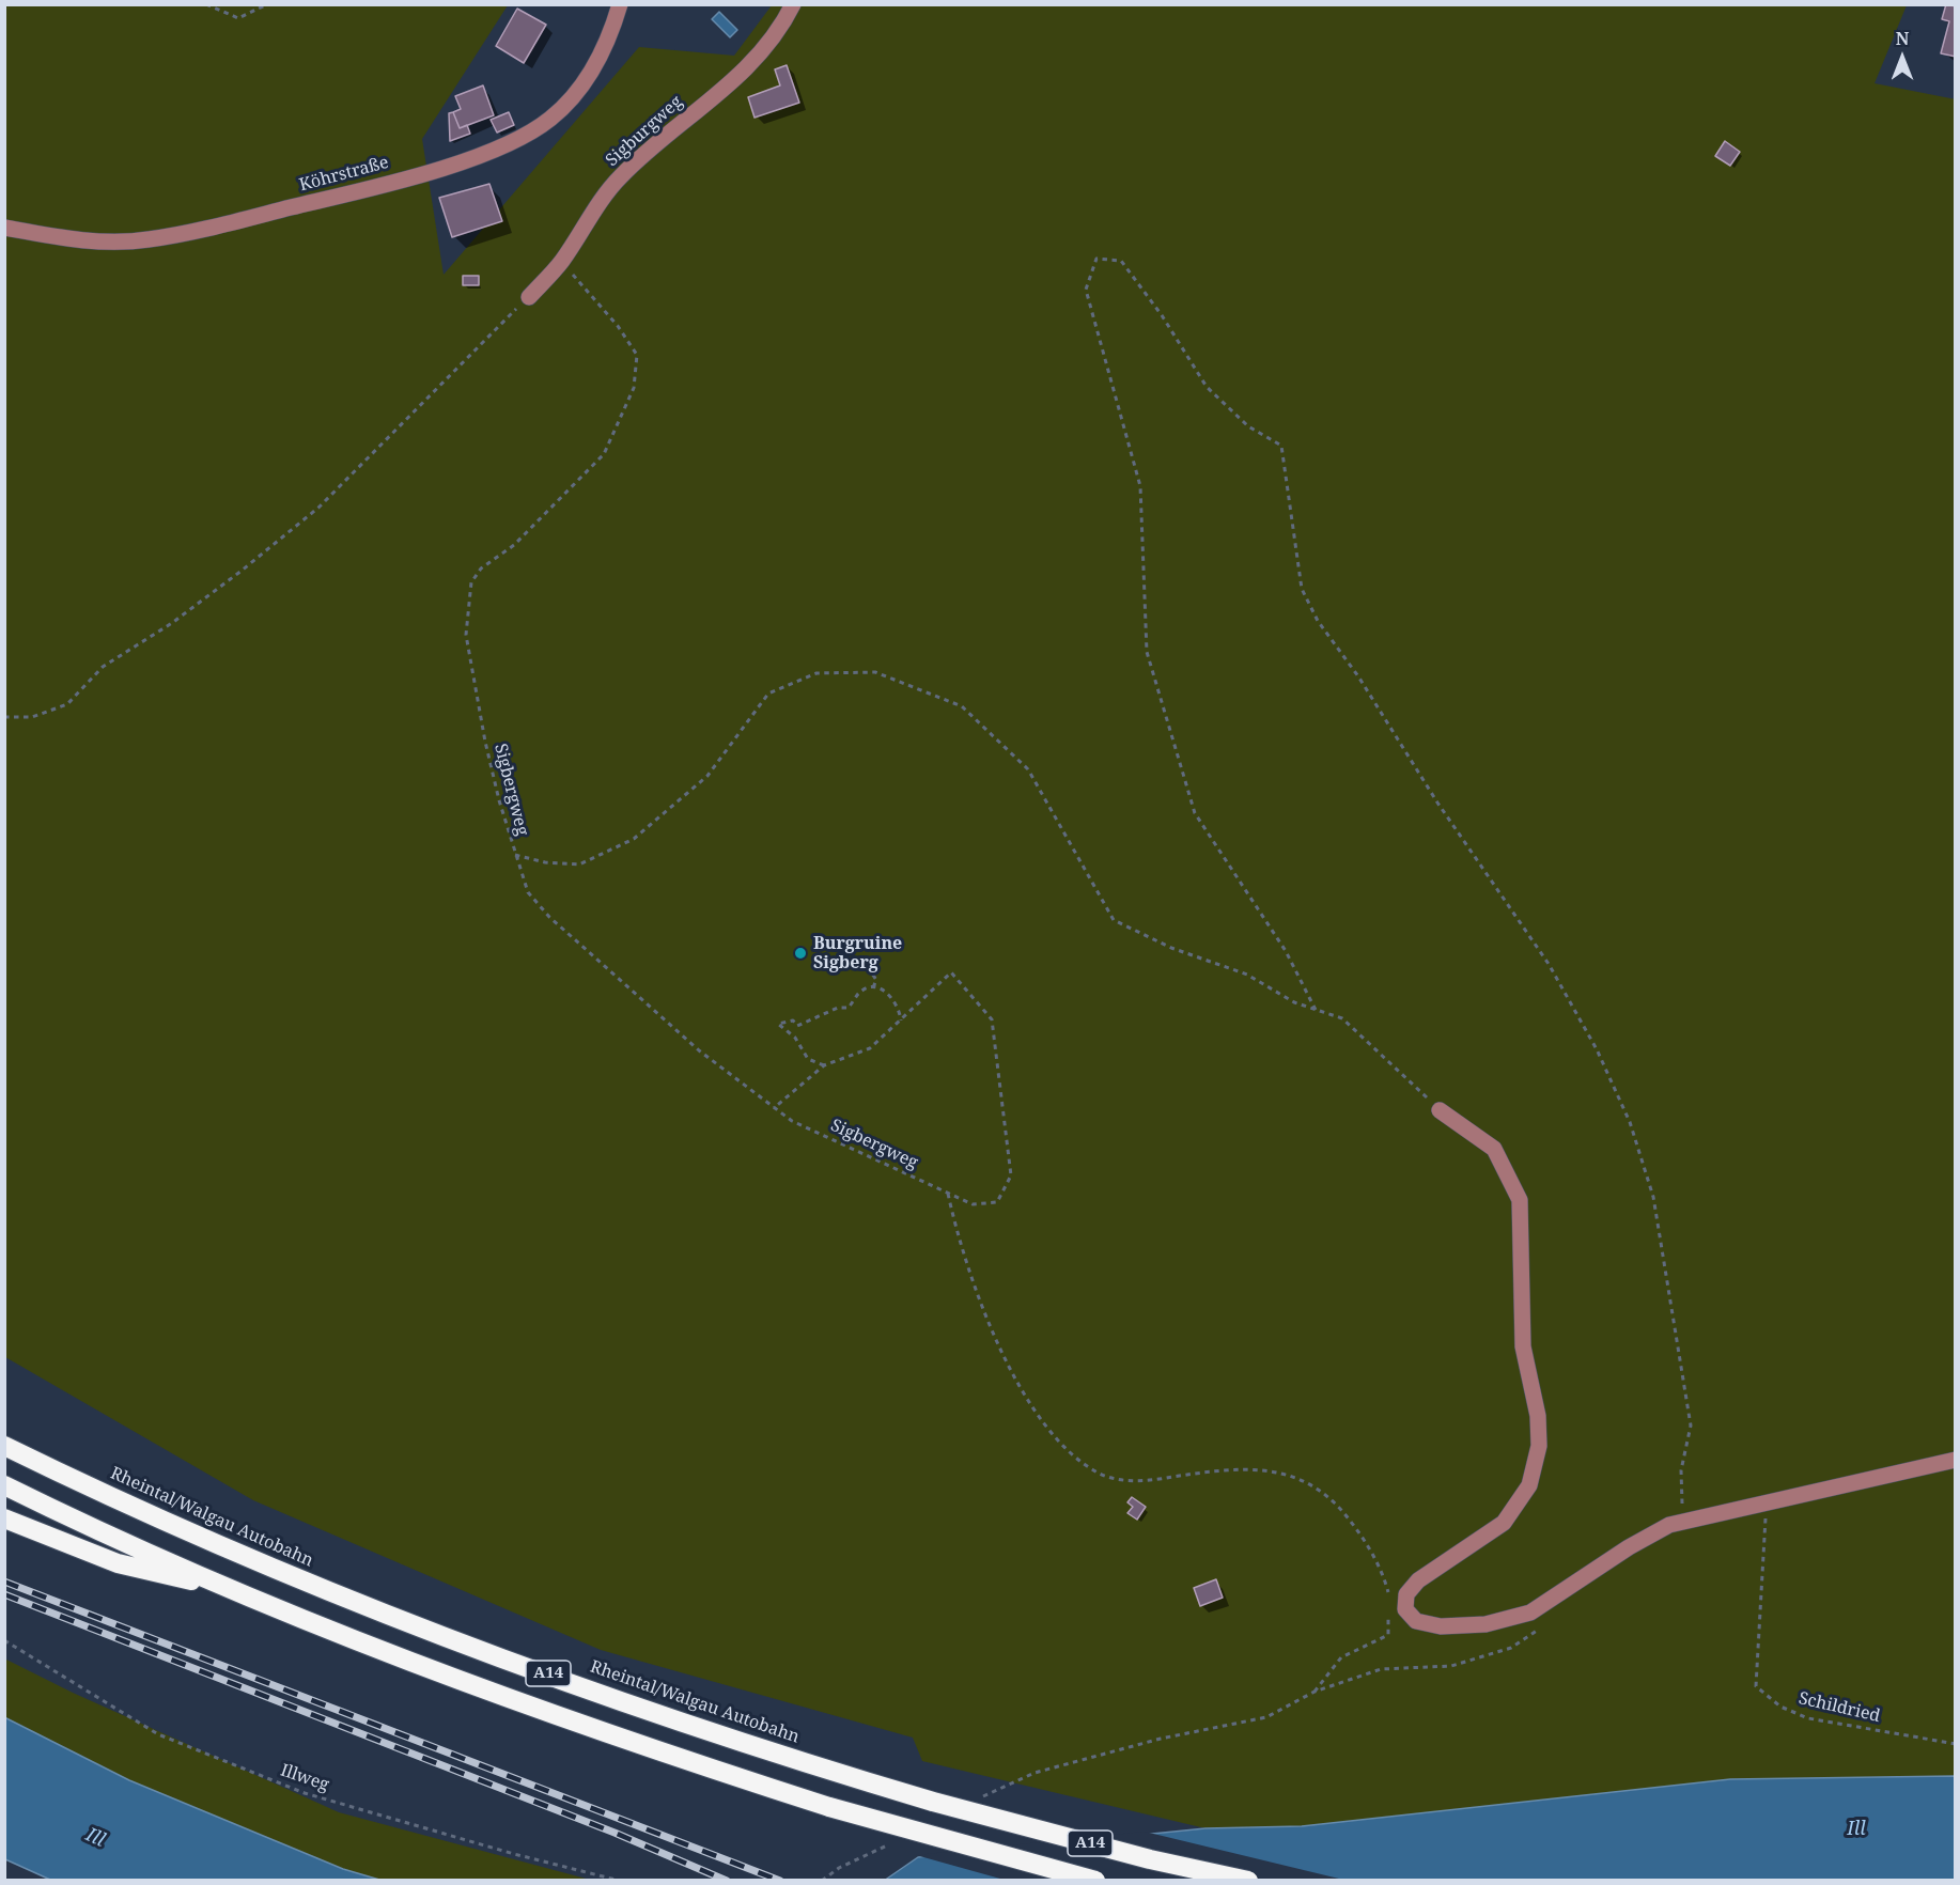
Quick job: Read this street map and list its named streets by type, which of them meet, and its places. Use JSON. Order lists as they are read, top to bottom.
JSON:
{
  "streets": {
    "highway": ["Rheintal/Walgau Autobahn", "A14"],
    "street": ["Sigburgweg", "Köhrstraße"],
    "path": ["Sigbergweg", "Schildried", "Illweg"]
  },
  "crossings": [
    ["Sigburgweg", "Sigbergweg"]
  ],
  "water": ["Ill"],
  "places": ["Burgruine Sigberg"],
  "north": "top"
}
